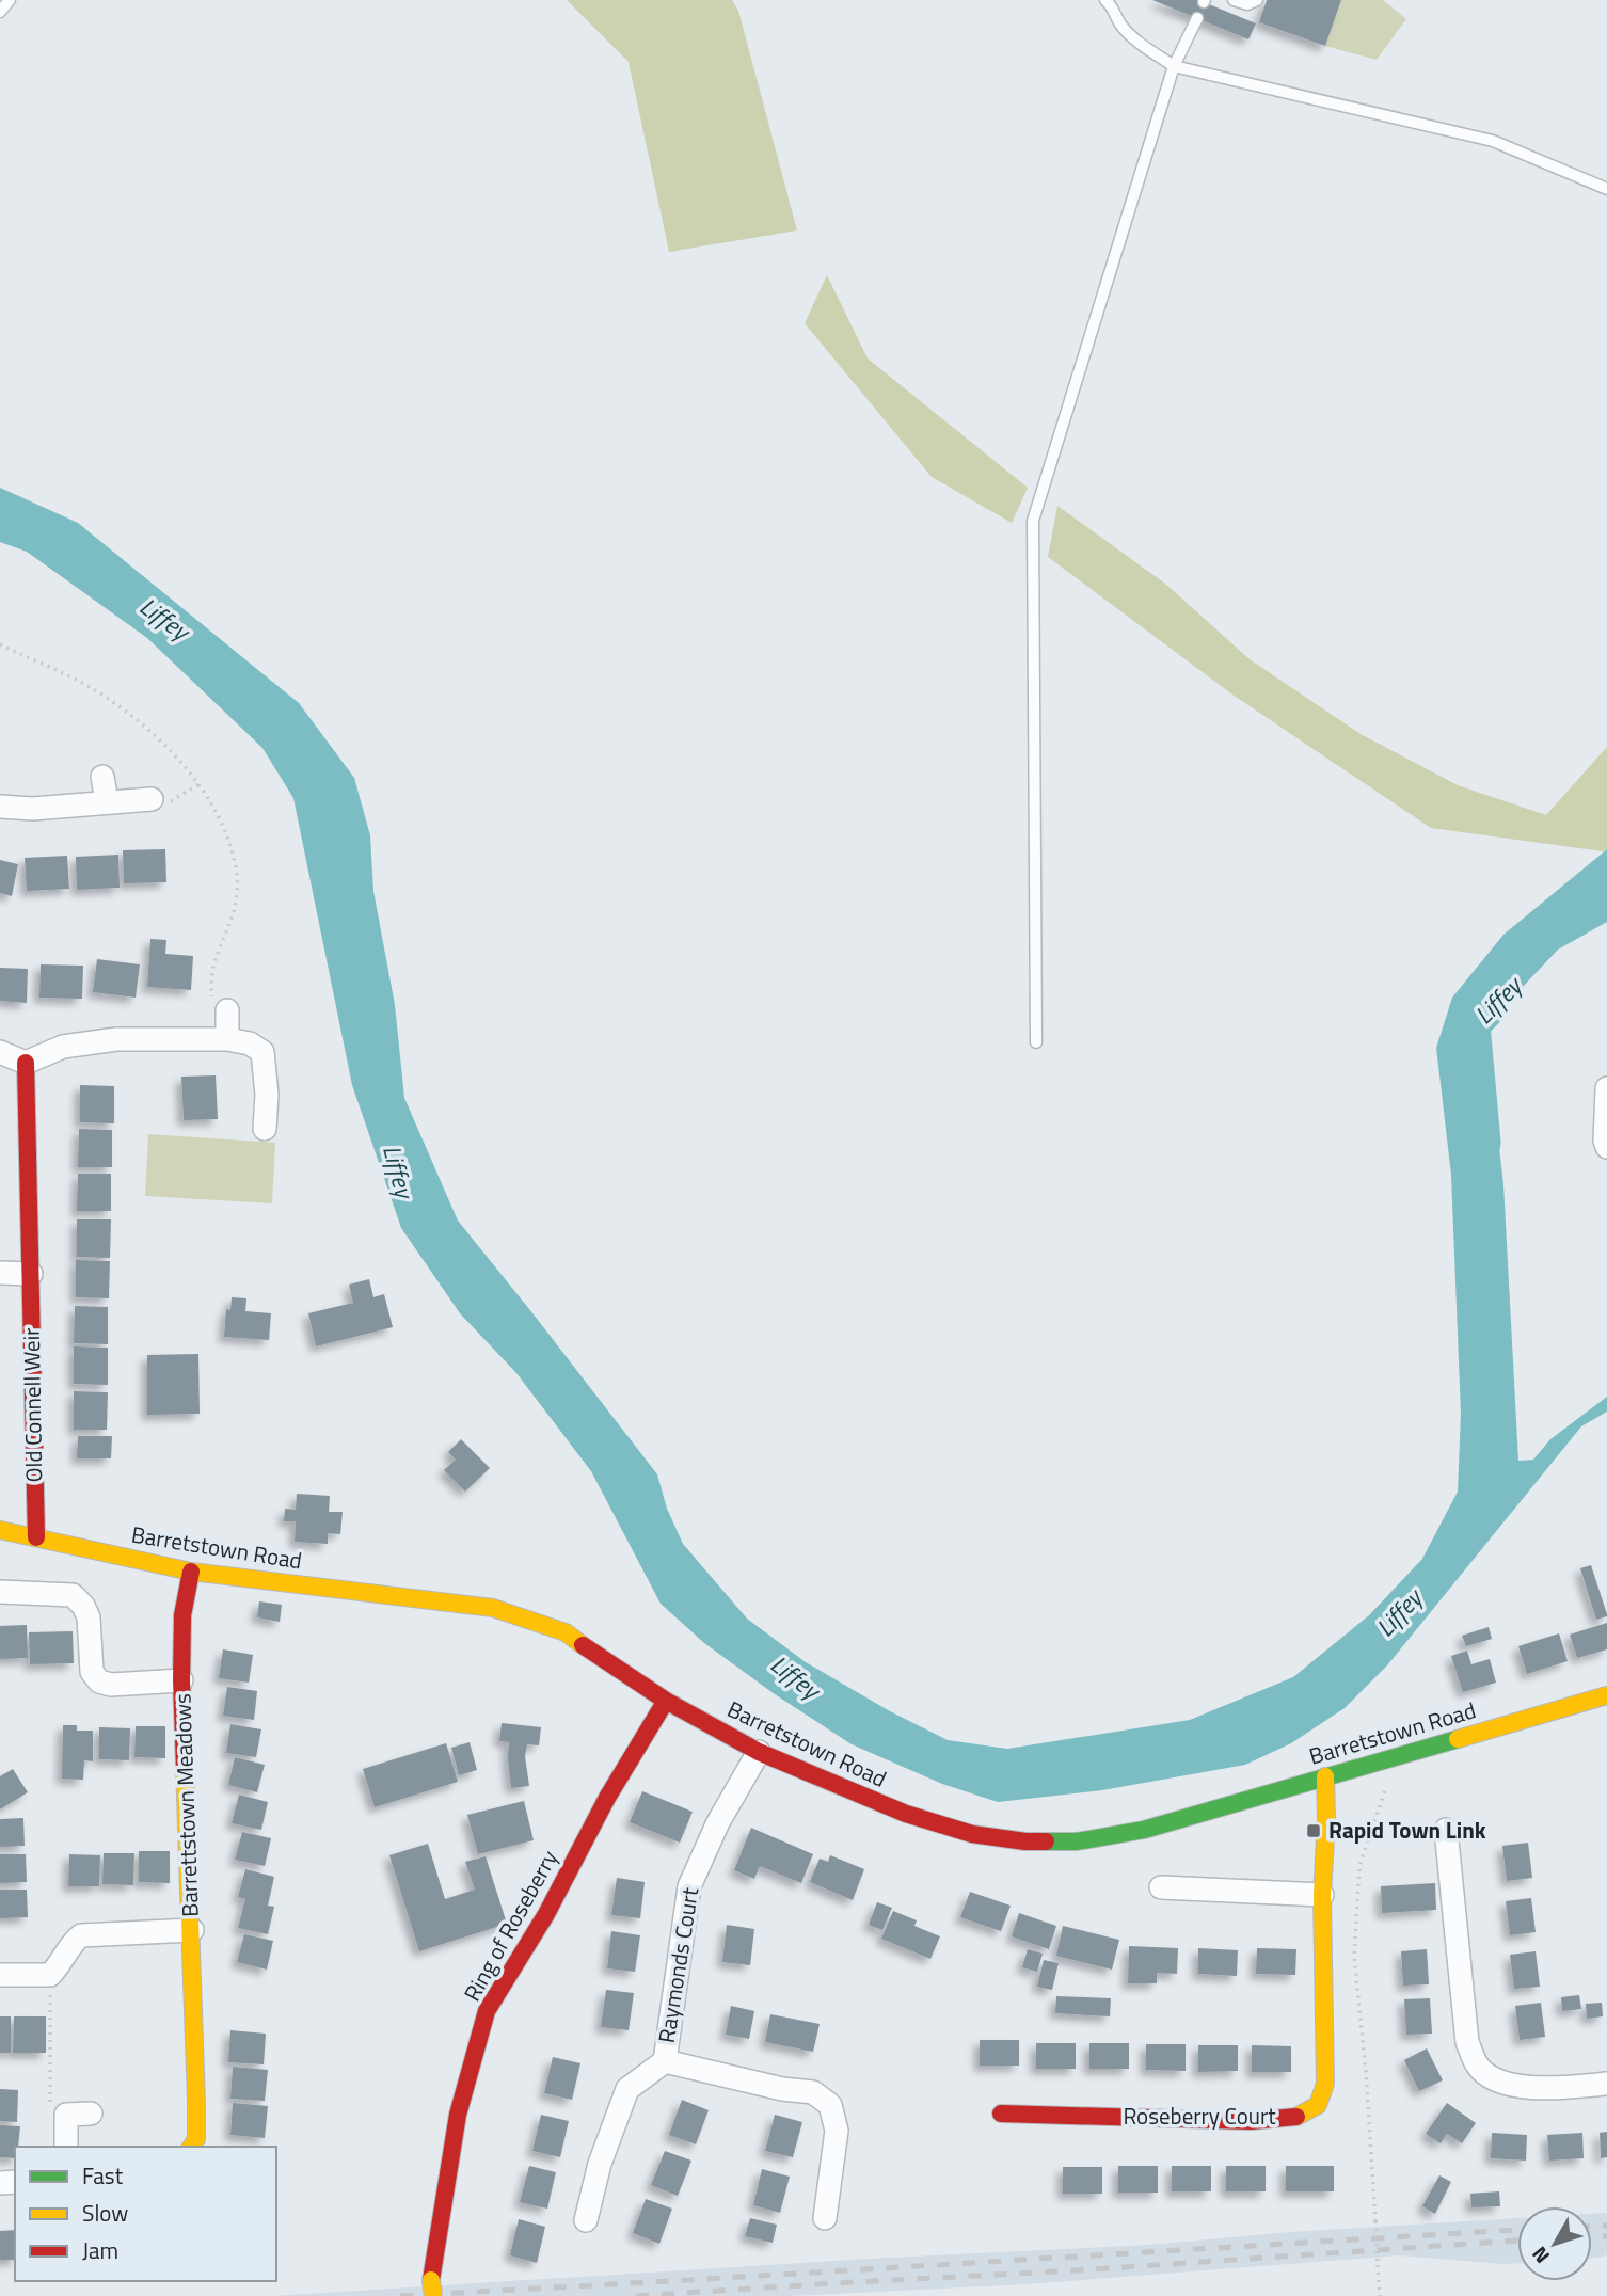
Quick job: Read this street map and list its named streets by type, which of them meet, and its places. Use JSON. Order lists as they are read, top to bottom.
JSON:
{
  "streets": {
    "street": [
      "Old Connell Weir",
      "Barretstown Road",
      "Barrettstown Meadows",
      "Ring of Roseberry",
      "Raymonds Court",
      "Roseberry Court"
    ]
  },
  "crossings": [
    ["Old Connell Weir", "Barretstown Road"],
    ["Barretstown Road", "Barrettstown Meadows"],
    ["Barretstown Road", "Ring of Roseberry"],
    ["Barretstown Road", "Raymonds Court"],
    ["Barretstown Road", "Roseberry Court"]
  ],
  "water": ["Liffey"],
  "places": {
    "transit": ["Rapid Town Link"]
  },
  "legend": ["Fast", "Slow", "Jam"],
  "north": "bottom left"
}
